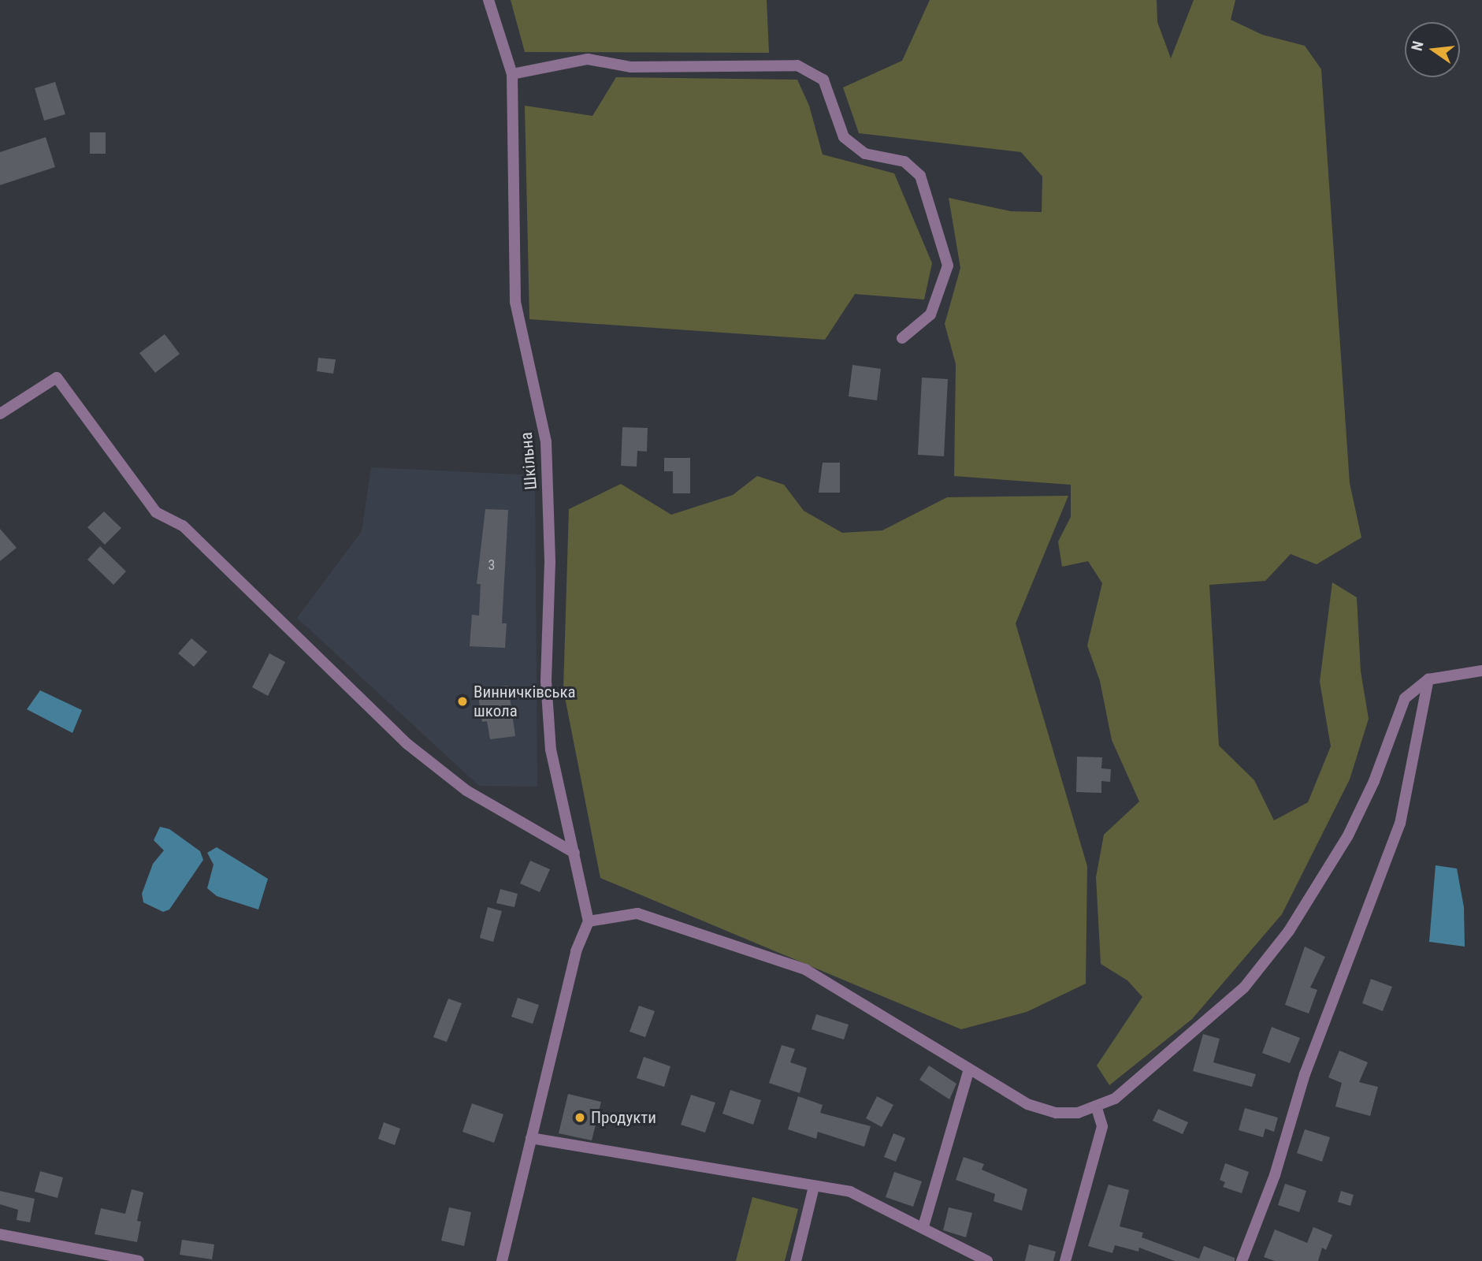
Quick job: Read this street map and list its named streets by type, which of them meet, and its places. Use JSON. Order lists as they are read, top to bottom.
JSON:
{
  "streets": {
    "street": ["Шкільна"]
  },
  "places": ["Винничківська школа", "Продукти"],
  "house_numbers": ["3"],
  "north": "left"
}
